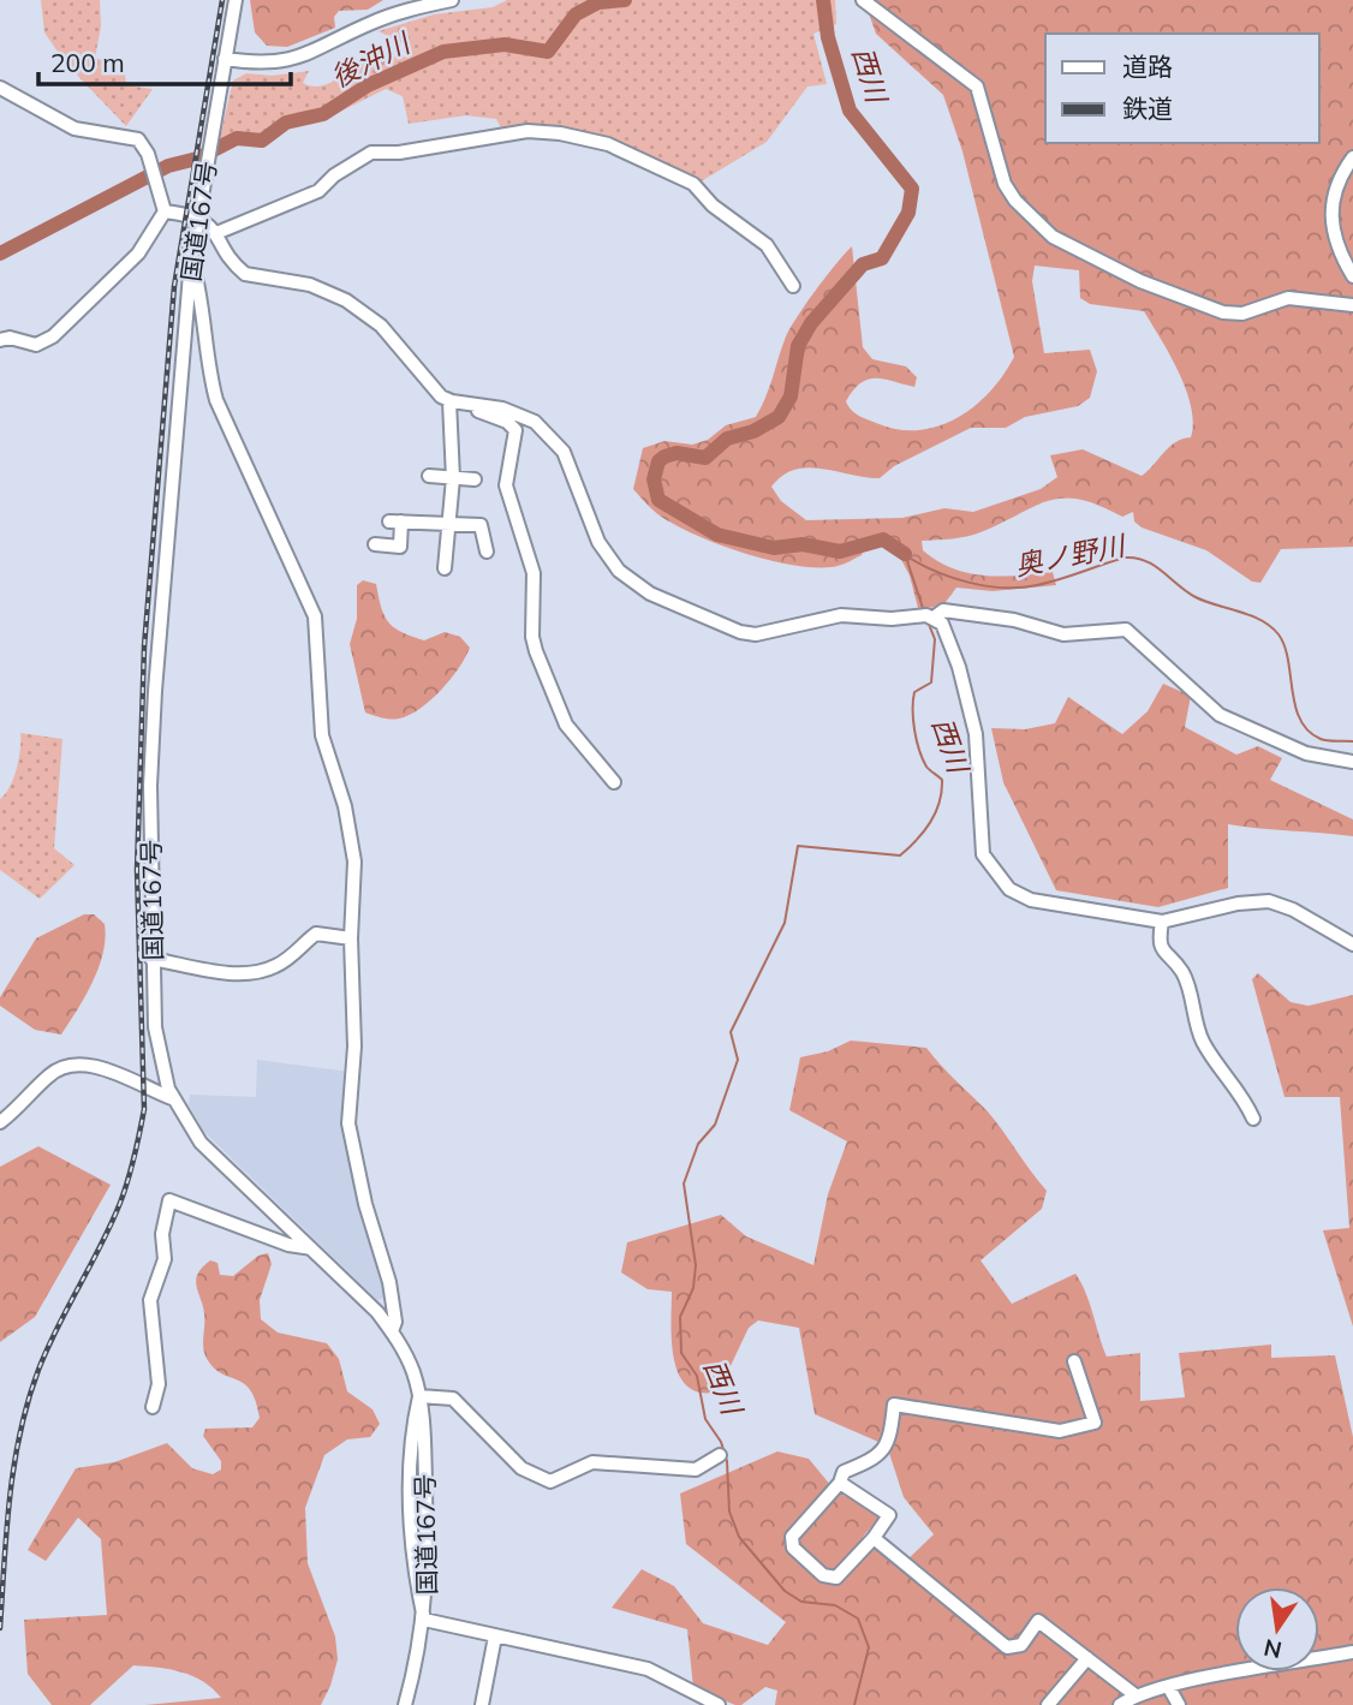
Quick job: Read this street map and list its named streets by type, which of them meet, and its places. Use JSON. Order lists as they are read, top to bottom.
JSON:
{
  "streets": {
    "street": ["国道167号"]
  },
  "water": ["後沖川", "西川", "奥ノ野川"],
  "legend": ["道路", "鉄道"],
  "scale_bar": "200 m",
  "north": "bottom"
}
